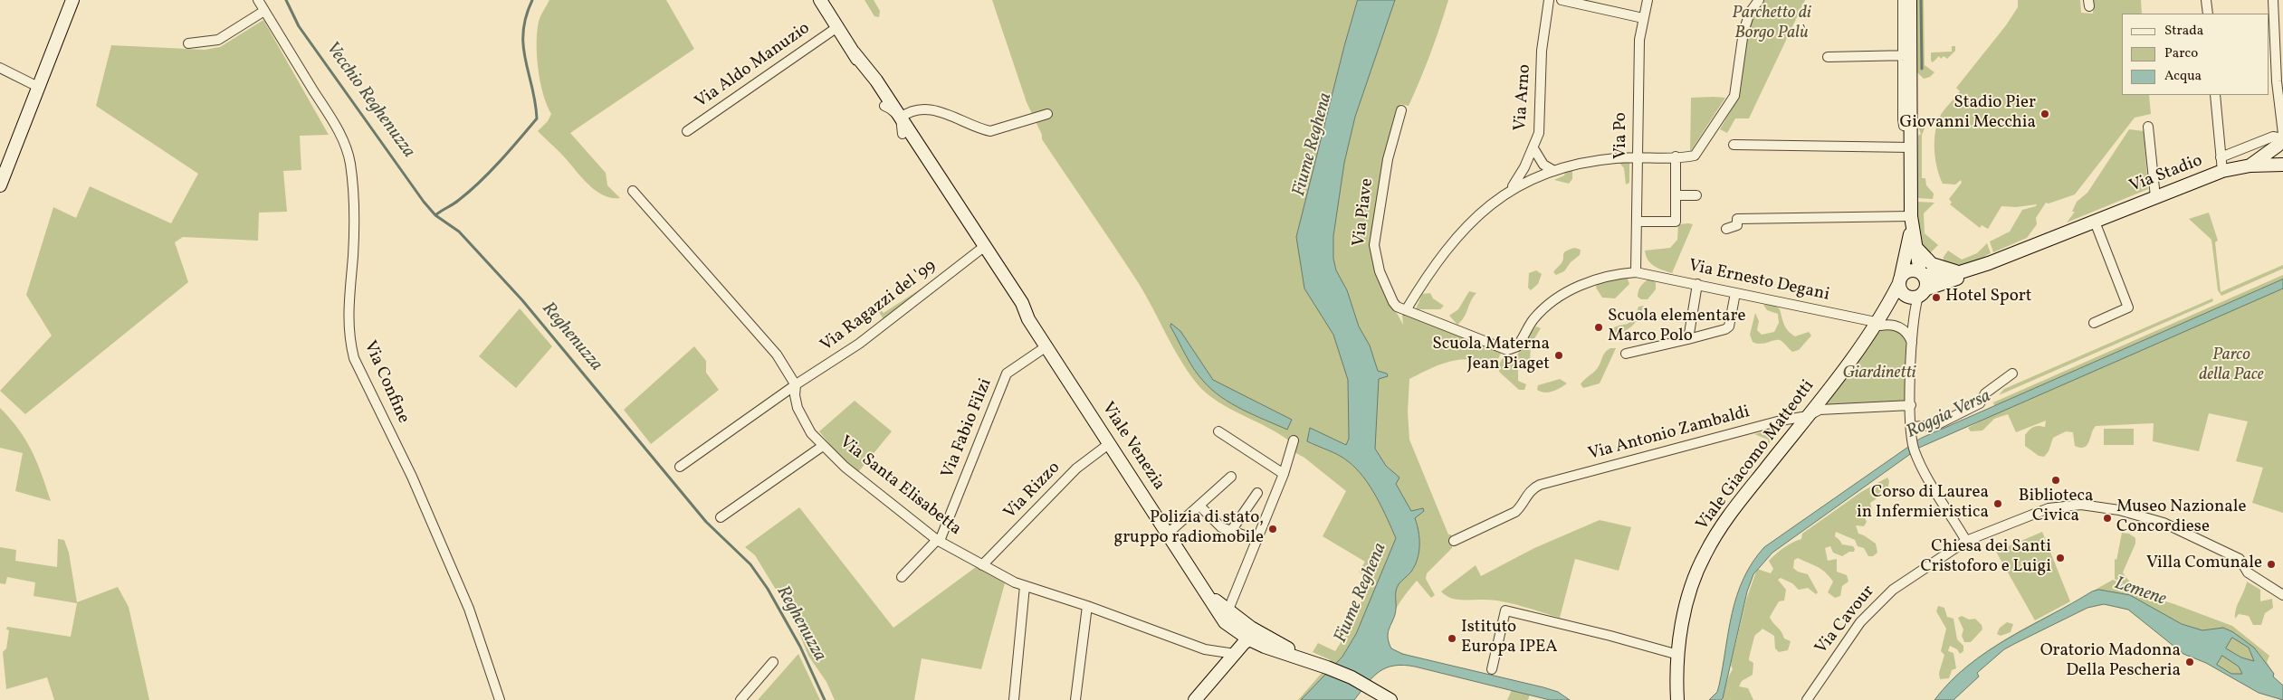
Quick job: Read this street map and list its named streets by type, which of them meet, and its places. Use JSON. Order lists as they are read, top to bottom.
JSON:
{
  "streets": {
    "main road": ["Via Stadio", "Viale Venezia", "Viale Giacomo Matteotti"],
    "street": [
      "Via Aldo Manuzio",
      "Via Arno",
      "Via Po",
      "Via Piave",
      "Via Ernesto Degani",
      "Via Ragazzi del '99",
      "Via Confine",
      "Via Fabio Filzi",
      "Via Antonio Zambaldi",
      "Via Santa Elisabetta",
      "Via Rizzo",
      "Via Cavour"
    ]
  },
  "crossings": [
    ["Via Aldo Manuzio", "Viale Venezia"],
    ["Via Po", "Via Ernesto Degani"],
    ["Via Stadio", "Viale Giacomo Matteotti"],
    ["Via Piave", "Via Ernesto Degani"],
    ["Via Ernesto Degani", "Viale Giacomo Matteotti"],
    ["Via Ragazzi del '99", "Viale Venezia"],
    ["Via Ragazzi del '99", "Via Santa Elisabetta"],
    ["Via Fabio Filzi", "Viale Venezia"],
    ["Via Fabio Filzi", "Via Santa Elisabetta"],
    ["Via Antonio Zambaldi", "Viale Giacomo Matteotti"],
    ["Viale Venezia", "Via Santa Elisabetta"],
    ["Viale Venezia", "Via Rizzo"],
    ["Via Santa Elisabetta", "Via Rizzo"]
  ],
  "water": [
    "Vecchio Reghenuzza",
    "Fiume Reghena",
    "Reghenuzza",
    "Roggia Versa",
    "Lemene"
  ],
  "parks": ["Parchetto di Borgo Palù", "Parco della Pace", "Giardinetti"],
  "places": [
    "Stadio Pier Giovanni Mecchia",
    "Hotel Sport",
    "Scuola elementare Marco Polo",
    "Scuola Materna Jean Piaget",
    "Biblioteca Civica",
    "Corso di Laurea in Infermieristica",
    "Museo Nazionale Concordiese",
    "Polizia di stato, gruppo radiomobile",
    "Chiesa dei Santi Cristoforo e Luigi",
    "Villa Comunale",
    "Istituto Europa IPEA",
    "Oratorio Madonna Della Pescheria"
  ],
  "legend": ["Strada", "Parco", "Acqua"]
}
